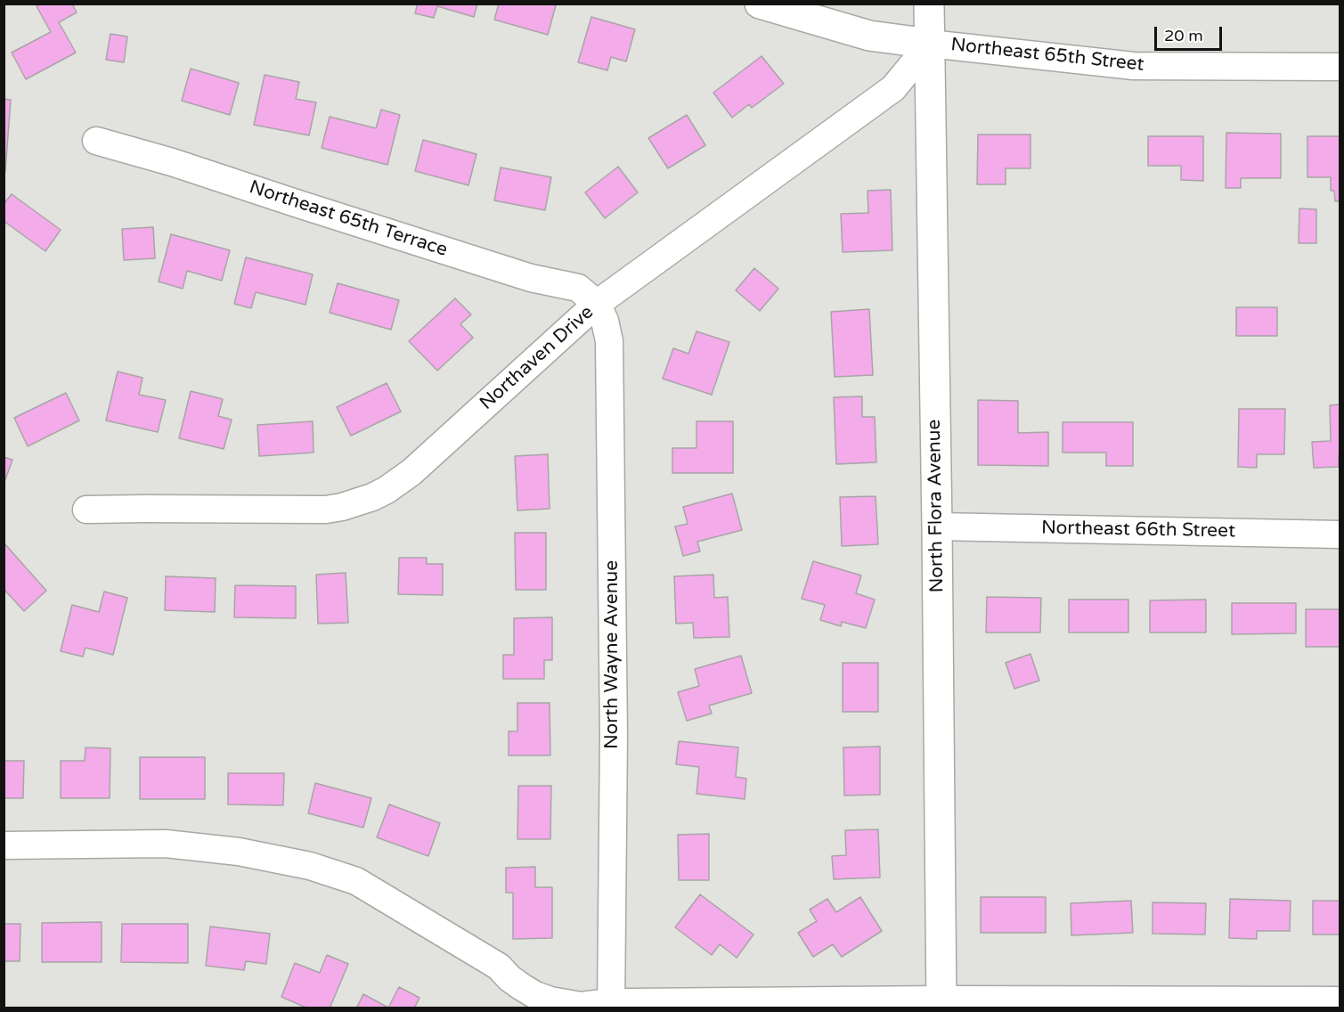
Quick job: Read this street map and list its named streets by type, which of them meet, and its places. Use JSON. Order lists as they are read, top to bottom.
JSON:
{
  "streets": {
    "street": [
      "Northeast 65th Street",
      "Northeast 65th Terrace",
      "Northaven Drive",
      "North Flora Avenue",
      "Northeast 66th Street",
      "North Wayne Avenue"
    ]
  },
  "crossings": [
    ["Northeast 65th Street", "Northaven Drive"],
    ["Northeast 65th Street", "North Flora Avenue"],
    ["Northeast 65th Terrace", "Northaven Drive"],
    ["Northeast 65th Terrace", "North Wayne Avenue"],
    ["Northaven Drive", "North Flora Avenue"],
    ["Northaven Drive", "North Wayne Avenue"],
    ["North Flora Avenue", "Northeast 66th Street"]
  ],
  "scale_bar": "20 m"
}
